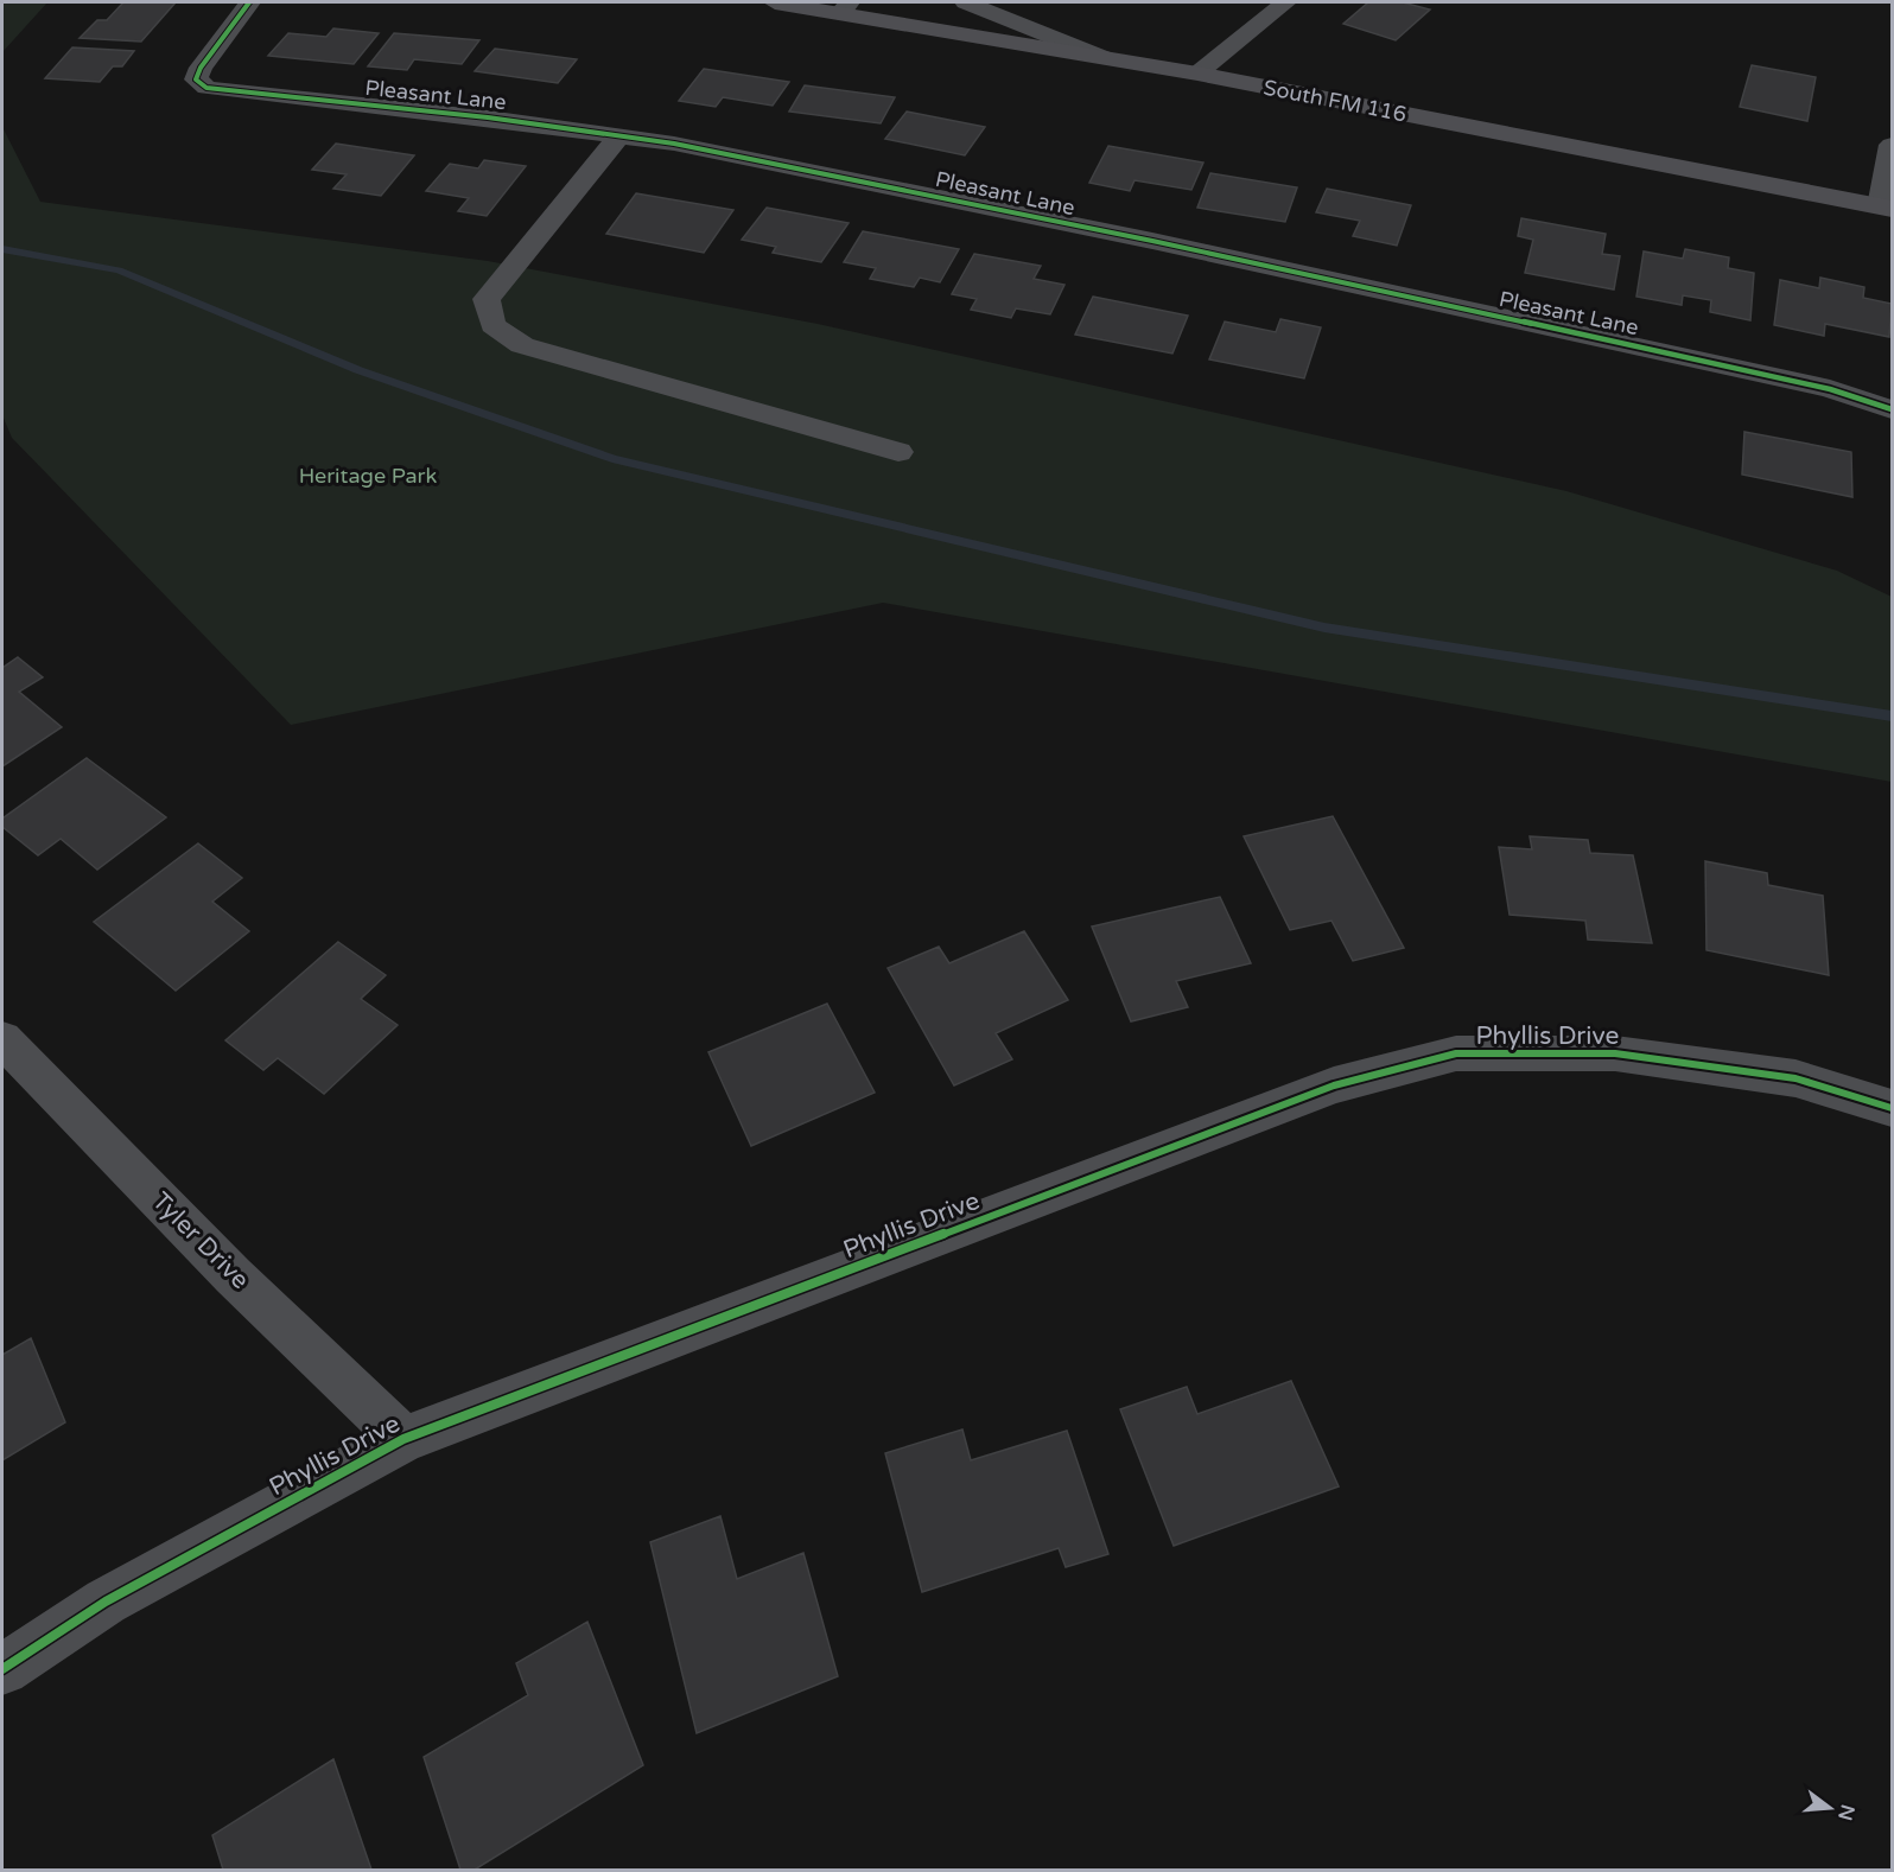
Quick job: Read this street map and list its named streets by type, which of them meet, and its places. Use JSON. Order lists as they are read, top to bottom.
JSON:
{
  "streets": {
    "main road": ["South FM 116"],
    "street": ["Pleasant Lane", "Phyllis Drive", "Tyler Drive"]
  },
  "crossings": [
    ["Phyllis Drive", "Tyler Drive"]
  ],
  "parks": ["Heritage Park"],
  "north": "right"
}
